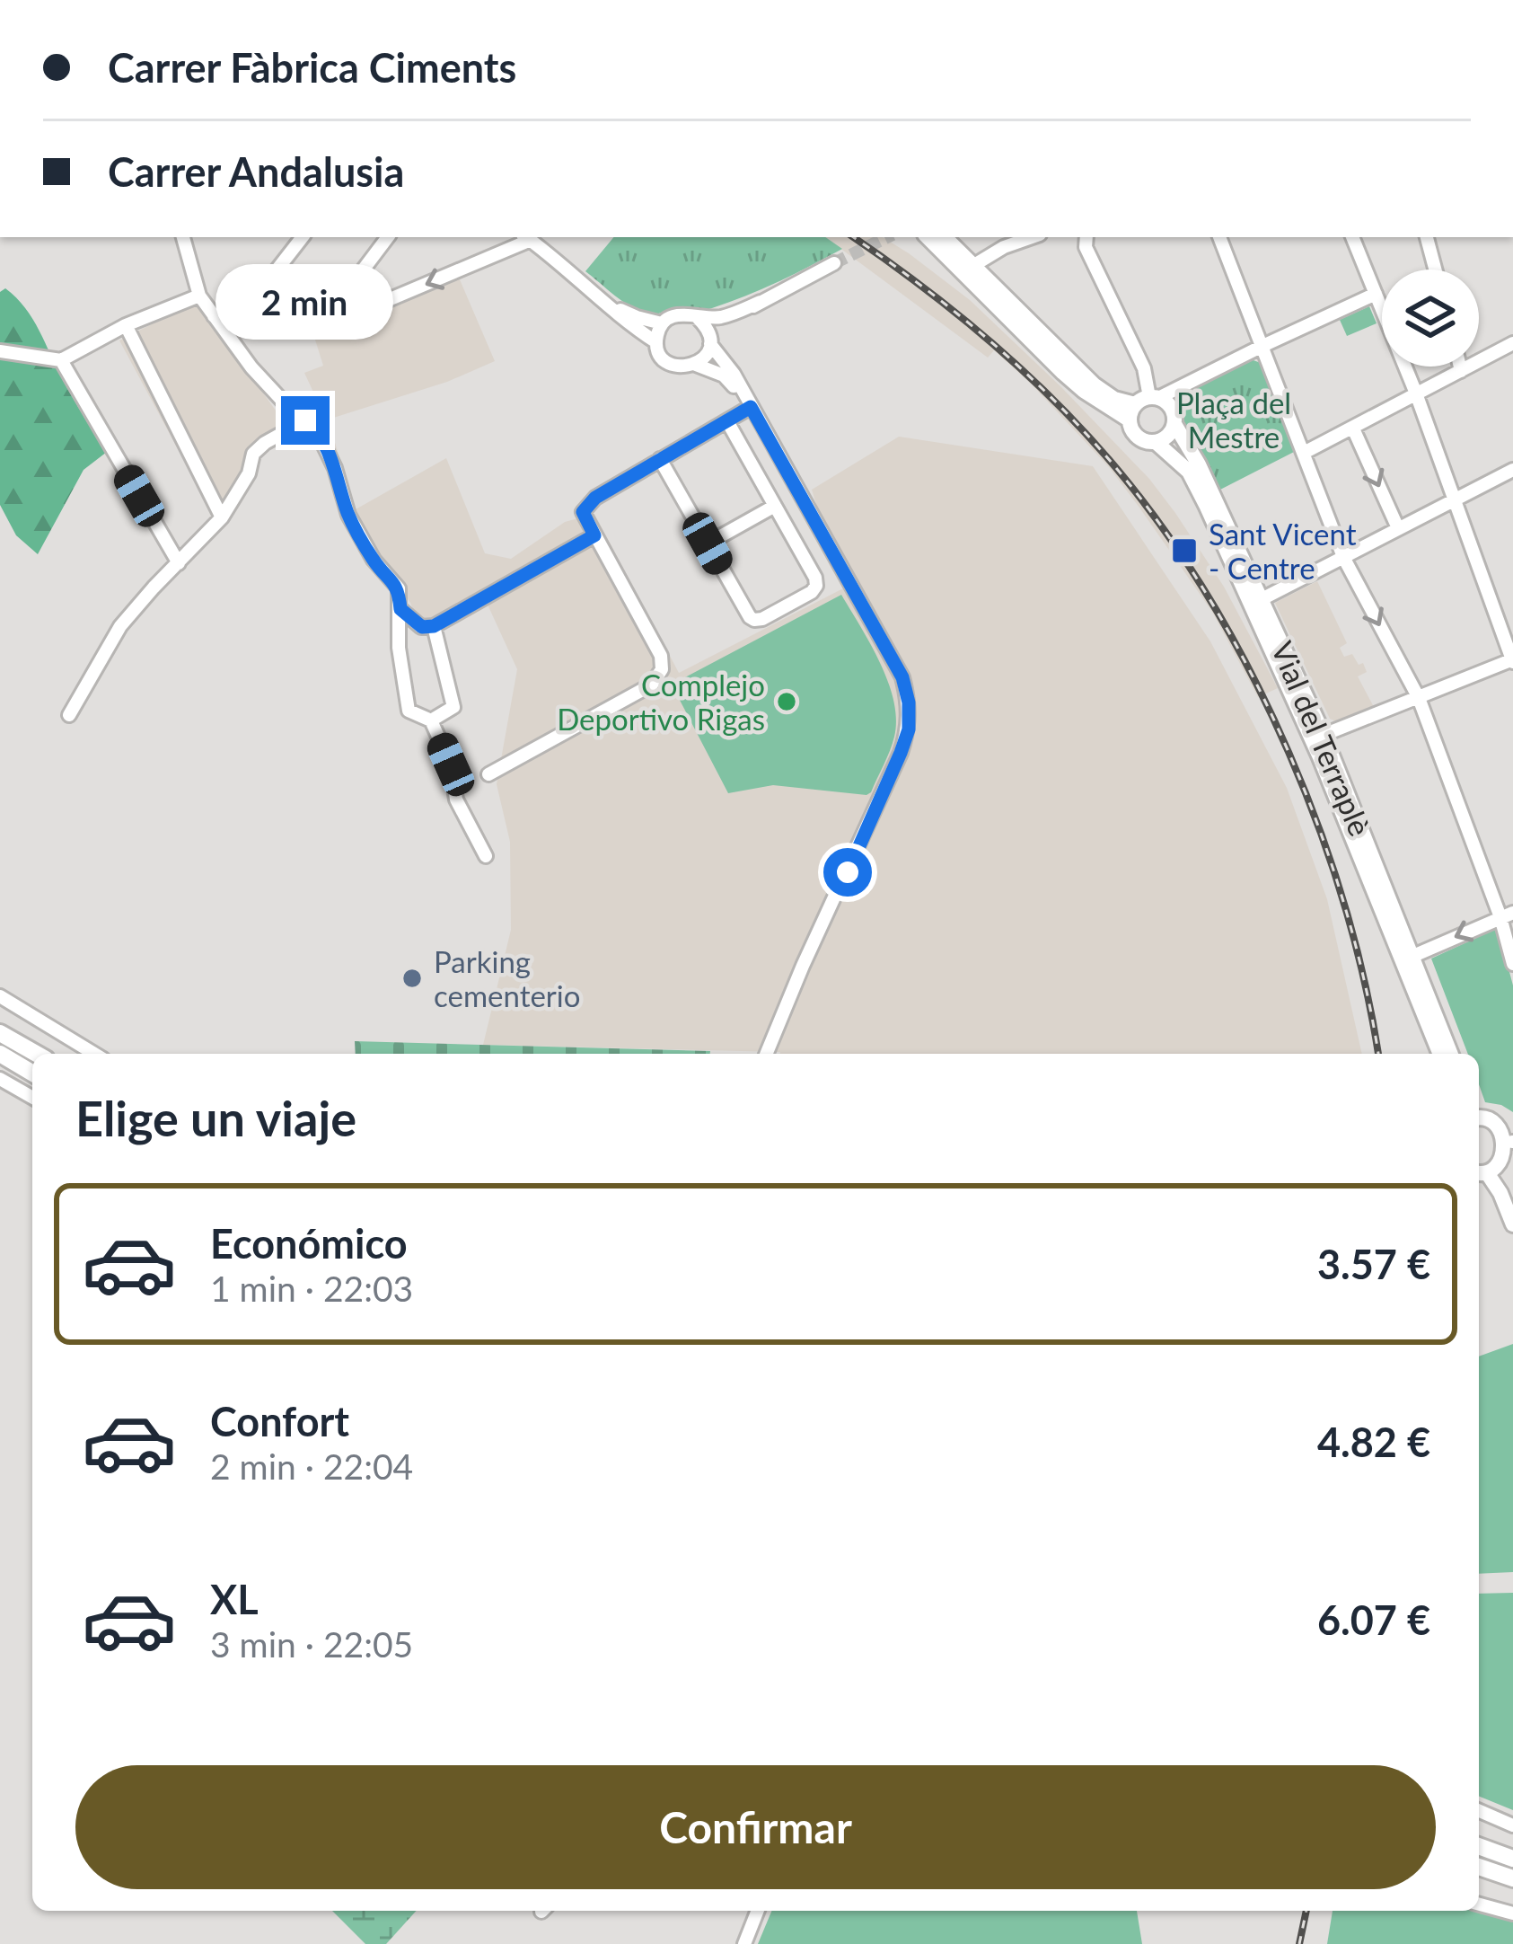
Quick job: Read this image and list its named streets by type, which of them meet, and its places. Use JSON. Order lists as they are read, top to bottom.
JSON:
{
  "streets": {
    "main road": ["Vial del Terraplè"]
  },
  "parks": ["Plaça del Mestre"],
  "places": {
    "transit": ["Sant Vicent - Centre"],
    "other": ["Complejo Deportivo Rigas", "Parking cementerio"]
  },
  "page": {
    "banner": ["Carrer Fàbrica Ciments", "Carrer Andalusia"],
    "bubble": "2 min",
    "heading": "Elige un viaje",
    "list": [
      {
        "name": "Económico",
        "note": "1 min · 22:03",
        "value": "3.57 €"
      },
      {
        "name": "Confort",
        "note": "2 min · 22:04",
        "value": "4.82 €"
      },
      {
        "name": "XL",
        "note": "3 min · 22:05",
        "value": "6.07 €"
      }
    ],
    "buttons": "Confirmar"
  }
}
